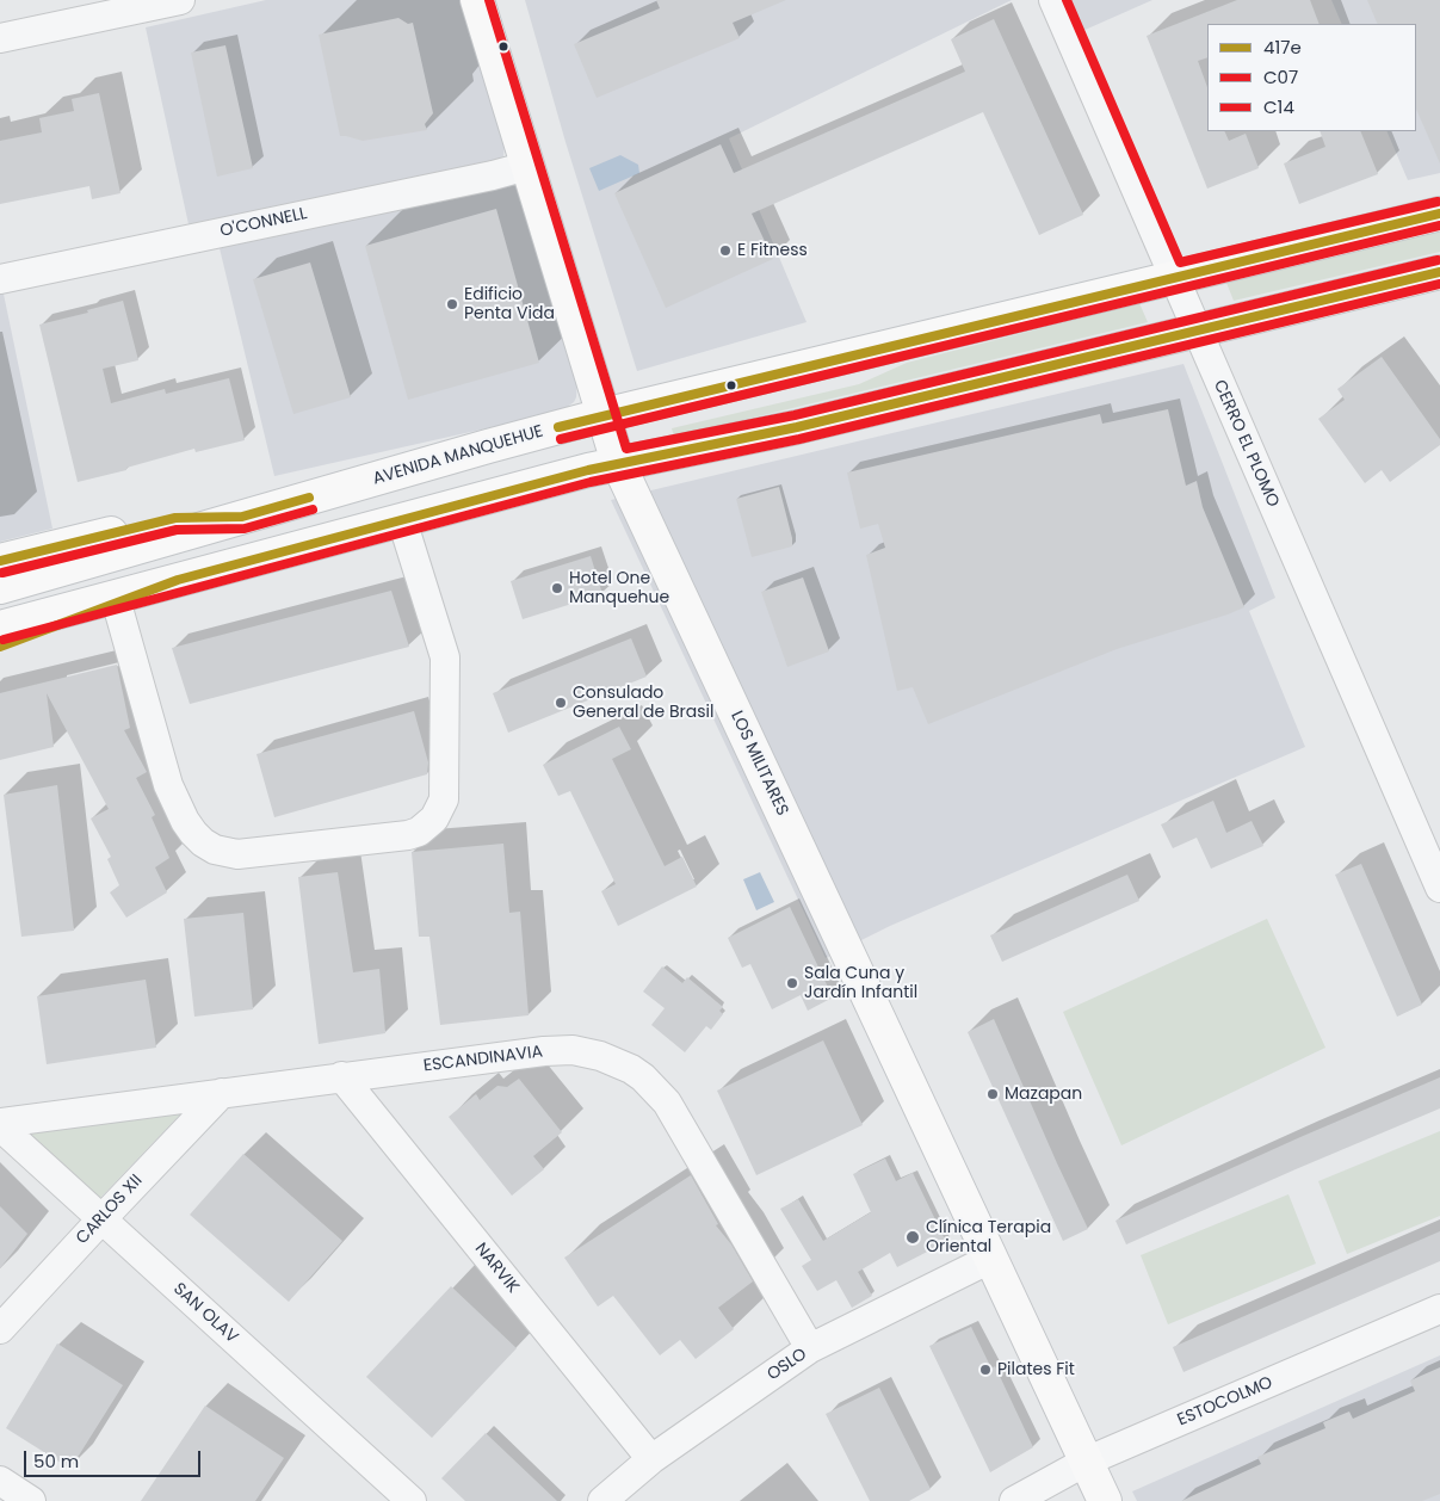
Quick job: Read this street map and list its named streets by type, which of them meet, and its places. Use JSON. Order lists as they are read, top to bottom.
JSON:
{
  "streets": {
    "main road": ["AVENIDA MANQUEHUE", "LOS MILITARES"],
    "street": [
      "O'CONNELL",
      "CERRO EL PLOMO",
      "ESCANDINAVIA",
      "CARLOS XII",
      "NARVIK",
      "SAN OLAV",
      "OSLO",
      "ESTOCOLMO"
    ]
  },
  "crossings": [
    ["O'CONNELL", "LOS MILITARES"],
    ["CERRO EL PLOMO", "AVENIDA MANQUEHUE"],
    ["AVENIDA MANQUEHUE", "LOS MILITARES"],
    ["LOS MILITARES", "OSLO"],
    ["LOS MILITARES", "ESTOCOLMO"],
    ["ESCANDINAVIA", "CARLOS XII"],
    ["ESCANDINAVIA", "NARVIK"],
    ["ESCANDINAVIA", "SAN OLAV"],
    ["ESCANDINAVIA", "OSLO"],
    ["CARLOS XII", "SAN OLAV"],
    ["NARVIK", "OSLO"]
  ],
  "places": [
    "E Fitness",
    "Edificio Penta Vida",
    "Hotel One Manquehue",
    "Consulado General de Brasil",
    "Sala Cuna y Jardín Infantil",
    "Mazapan",
    "Clínica Terapia Oriental",
    "Pilates Fit"
  ],
  "lines": ["transit line C14", "transit line 417e", "transit line C07"],
  "legend": ["417e", "C07", "C14"],
  "scale_bar": "50 m"
}
